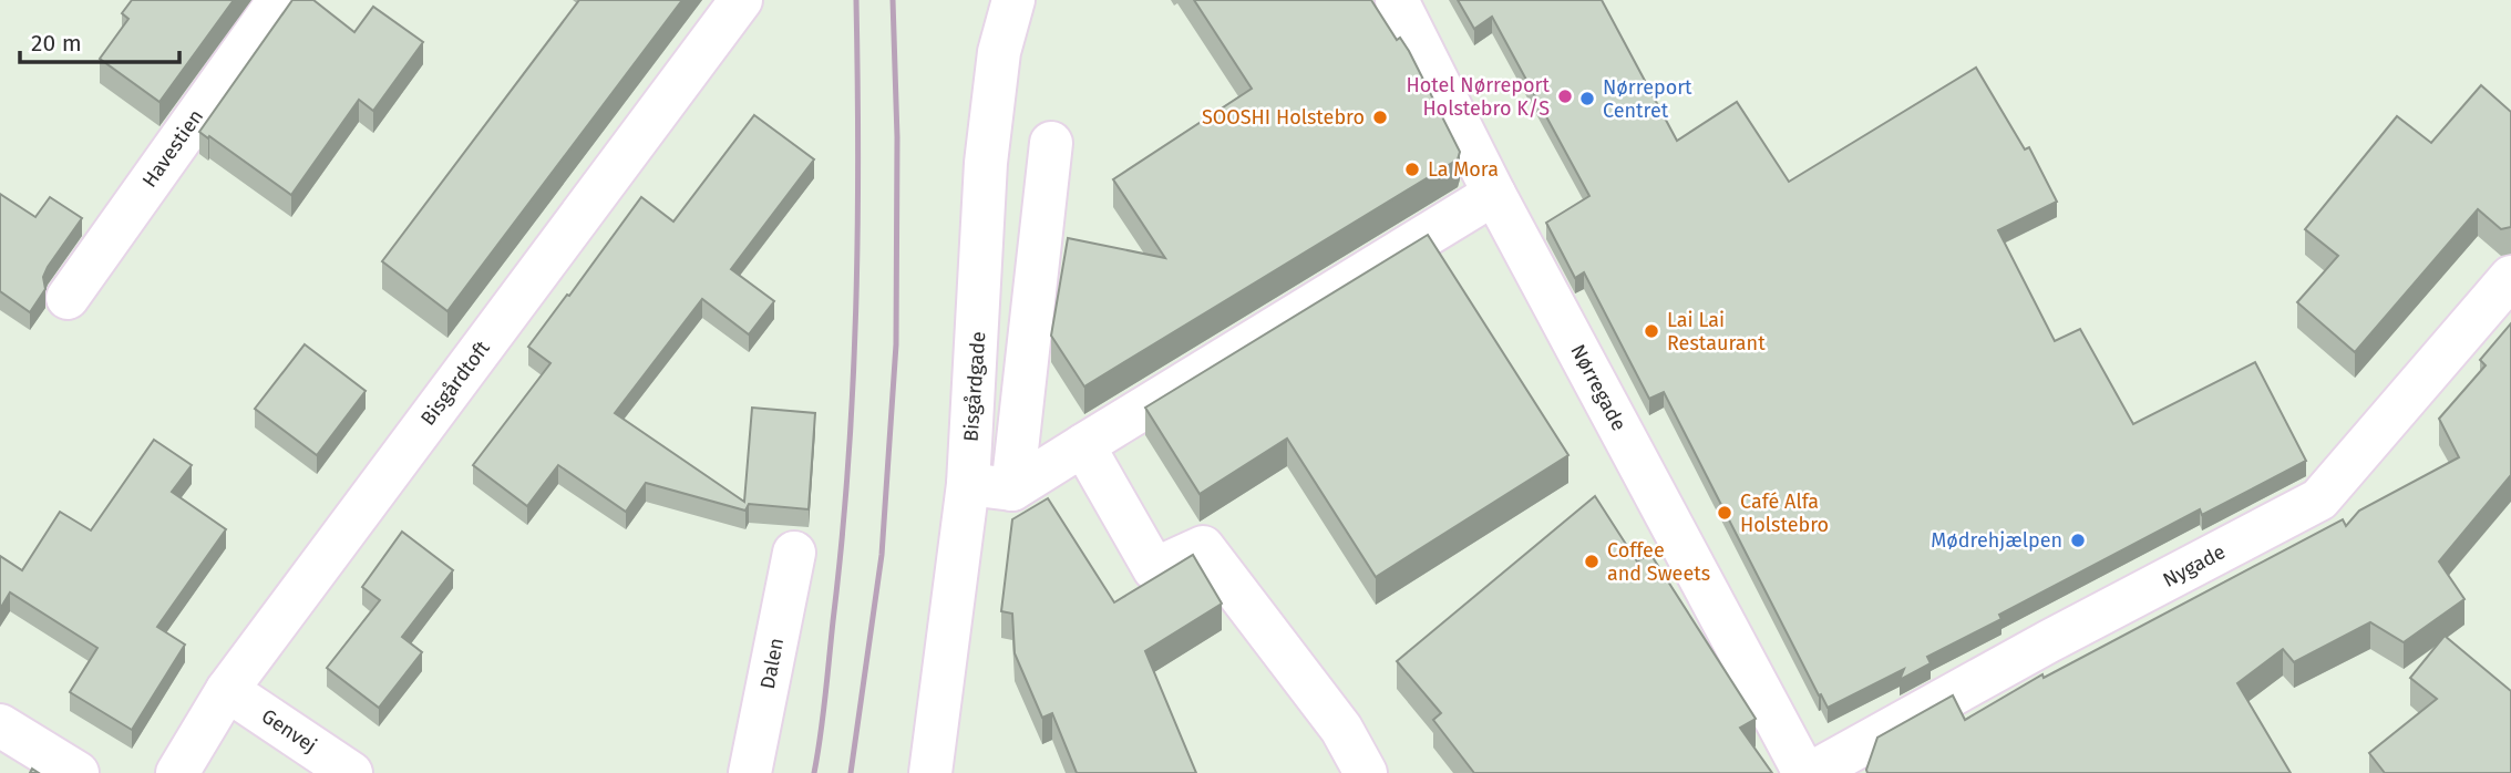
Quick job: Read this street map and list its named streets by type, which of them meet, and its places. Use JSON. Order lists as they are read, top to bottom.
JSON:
{
  "streets": {
    "street": [
      "Havestien",
      "Bisgårdtoft",
      "Bisgårdgade",
      "Nørregade",
      "Nygade",
      "Dalen",
      "Genvej"
    ]
  },
  "crossings": [
    ["Bisgårdtoft", "Genvej"]
  ],
  "places": [
    "Hotel Nørreport Holstebro K/S",
    "Nørreport Centret",
    "SOOSHI Holstebro",
    "La Mora",
    "Lai Lai Restaurant",
    "Café Alfa Holstebro",
    "Mødrehjælpen",
    "Coffee and Sweets"
  ],
  "scale_bar": "20 m"
}
